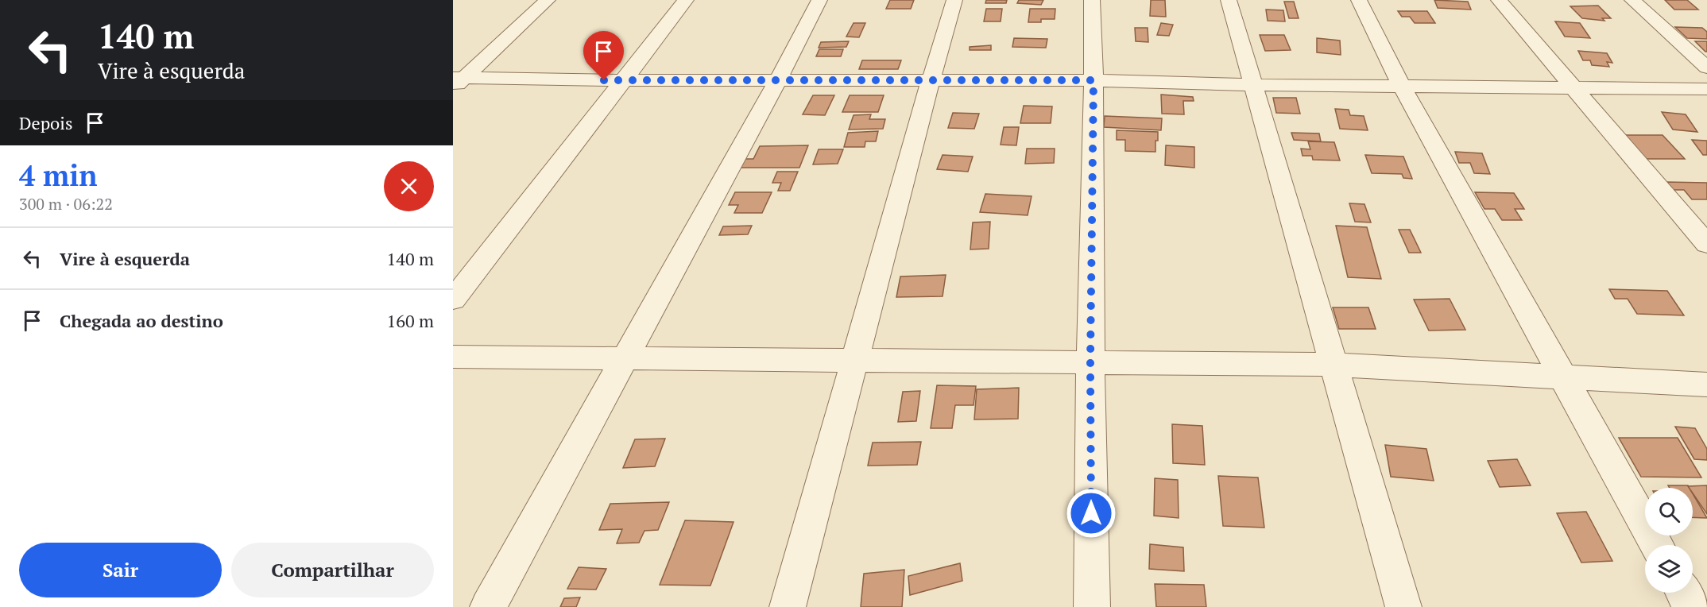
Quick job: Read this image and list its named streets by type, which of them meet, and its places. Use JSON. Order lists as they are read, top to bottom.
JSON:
{
  "page": {
    "turn": ["140 m", "Vire à esquerda"],
    "then": "Depois",
    "heading": ["4 min", "300 m · 06:22"],
    "list": [
      {
        "name": "Vire à esquerda",
        "value": "140 m"
      },
      {
        "name": "Chegada ao destino",
        "value": "160 m"
      }
    ],
    "buttons": ["Sair", "Compartilhar"]
  }
}
